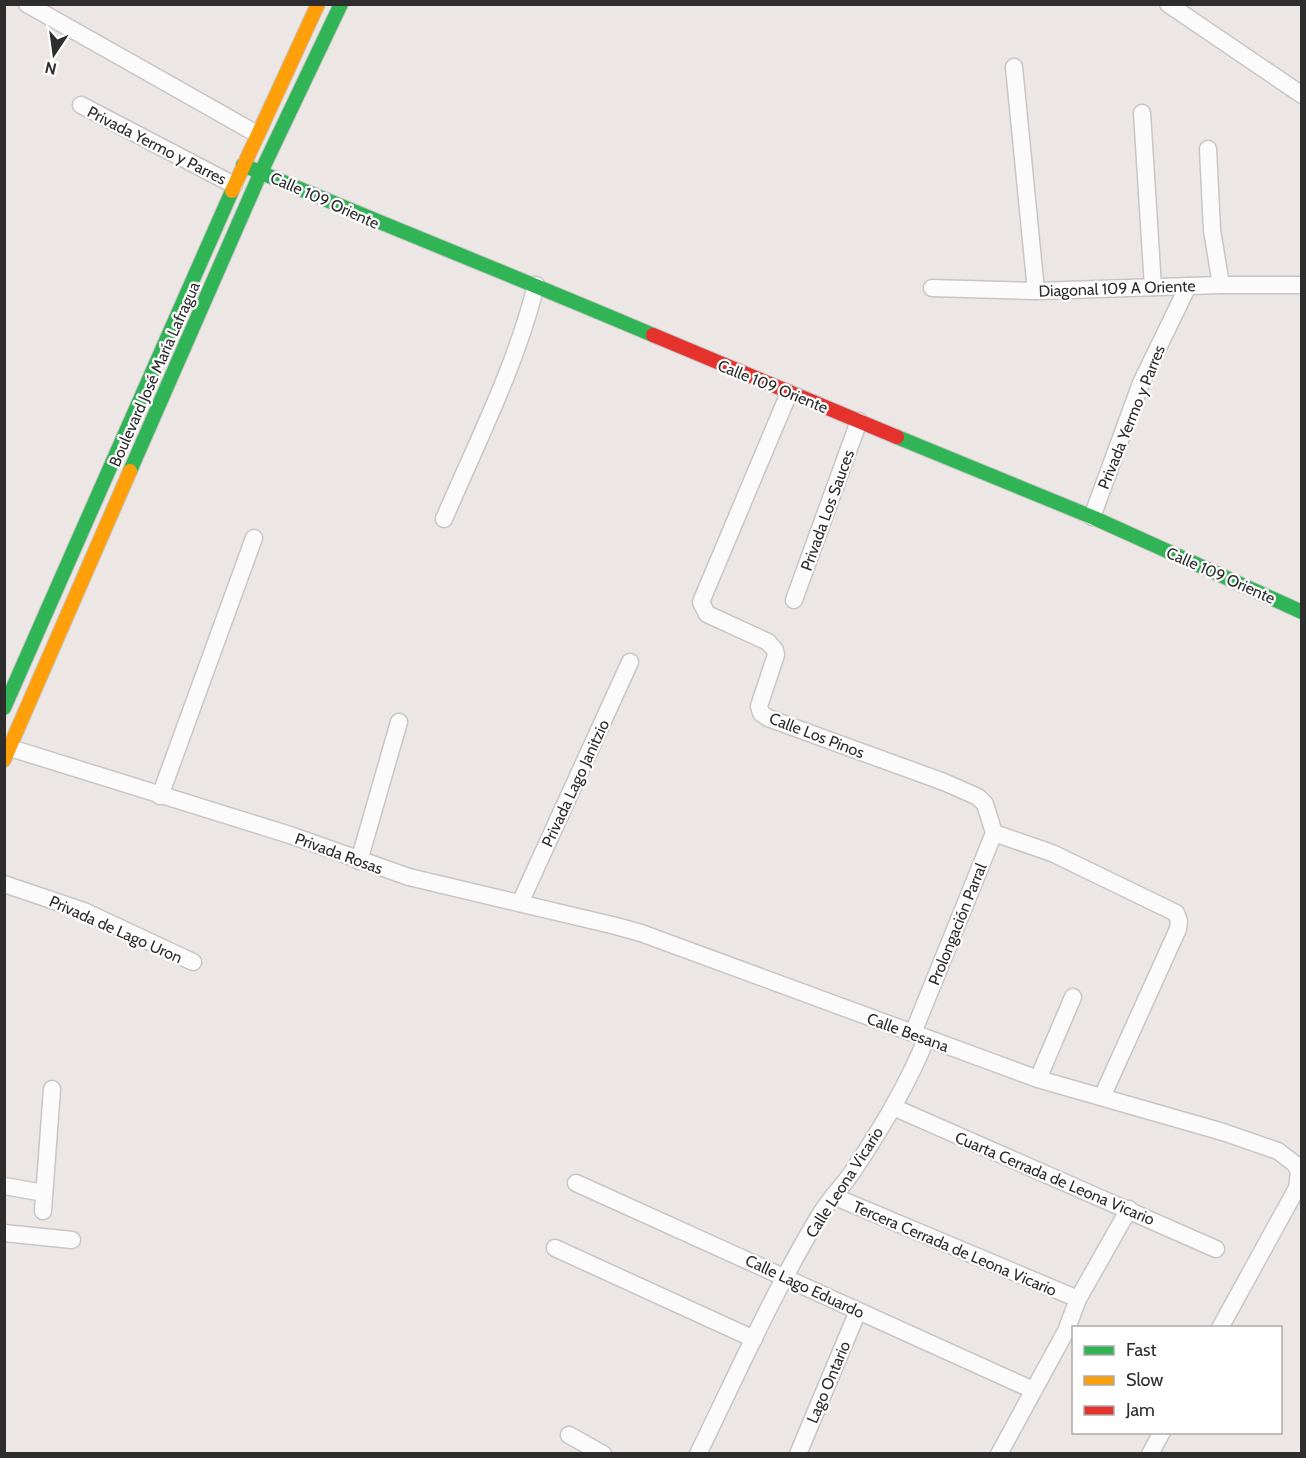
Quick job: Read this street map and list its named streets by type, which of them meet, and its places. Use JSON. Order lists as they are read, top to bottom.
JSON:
{
  "streets": {
    "main road": ["Calle 109 Oriente", "Boulevard José María Lafragua"],
    "street": [
      "Privada Yermo y Parres",
      "Diagonal 109 A Oriente",
      "Privada Los Sauces",
      "Calle Los Pinos",
      "Privada Lago Janitzio",
      "Privada Rosas",
      "Prolongación Parral",
      "Privada de Lago Uron",
      "Calle Besana",
      "Cuarta Cerrada de Leona Vicario",
      "Calle Leona Vicario",
      "Tercera Cerrada de Leona Vicario",
      "Calle Lago Eduardo",
      "Lago Ontario"
    ]
  },
  "crossings": [
    ["Privada Yermo y Parres", "Calle 109 Oriente"],
    ["Privada Yermo y Parres", "Diagonal 109 A Oriente"],
    ["Privada Yermo y Parres", "Boulevard José María Lafragua"],
    ["Calle 109 Oriente", "Boulevard José María Lafragua"],
    ["Calle 109 Oriente", "Privada Los Sauces"],
    ["Calle 109 Oriente", "Calle Los Pinos"],
    ["Boulevard José María Lafragua", "Privada Rosas"],
    ["Calle Los Pinos", "Prolongación Parral"],
    ["Privada Lago Janitzio", "Privada Rosas"],
    ["Privada Lago Janitzio", "Calle Besana"],
    ["Privada Rosas", "Calle Besana"],
    ["Prolongación Parral", "Calle Besana"],
    ["Prolongación Parral", "Calle Leona Vicario"],
    ["Calle Besana", "Calle Leona Vicario"],
    ["Cuarta Cerrada de Leona Vicario", "Calle Leona Vicario"],
    ["Calle Leona Vicario", "Tercera Cerrada de Leona Vicario"],
    ["Calle Leona Vicario", "Calle Lago Eduardo"],
    ["Calle Lago Eduardo", "Lago Ontario"]
  ],
  "legend": ["Fast", "Slow", "Jam"],
  "north": "bottom"
}
